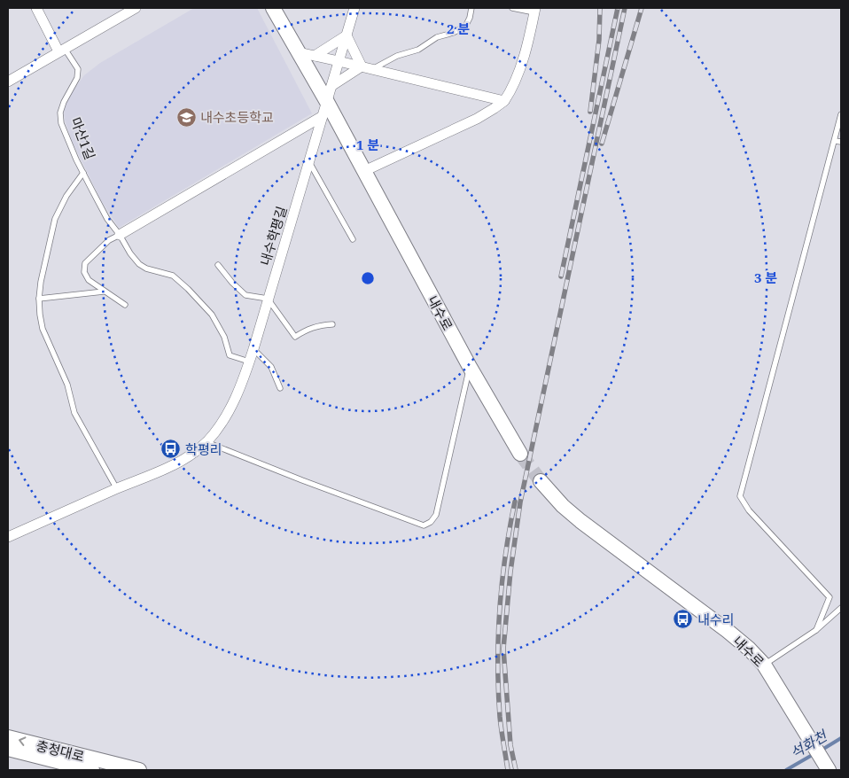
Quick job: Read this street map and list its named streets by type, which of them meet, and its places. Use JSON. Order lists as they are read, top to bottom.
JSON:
{
  "streets": {
    "street": ["내수학평길", "내수로", "충청대로"],
    "lane": ["마산1길"]
  },
  "crossings": [
    ["내수학평길", "내수로"]
  ],
  "water": ["석화천"],
  "places": {
    "school or university": ["내수초등학교"],
    "bus stop": ["학평리", "내수리"]
  },
  "rings": ["2 분", "1 분", "3 분"]
}
